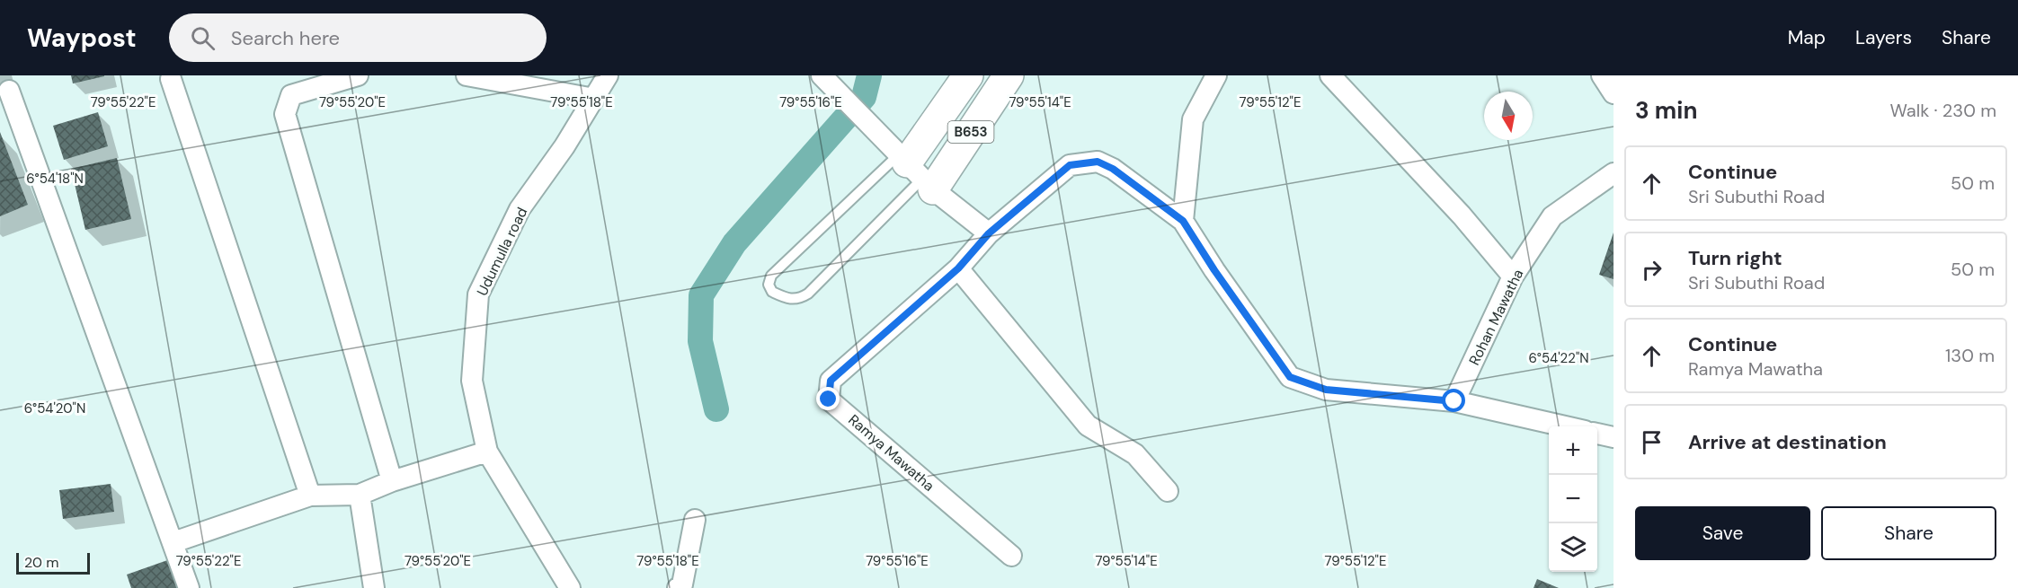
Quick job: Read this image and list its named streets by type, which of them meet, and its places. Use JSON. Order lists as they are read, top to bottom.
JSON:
{
  "streets": {
    "main road": ["B653"],
    "street": ["Udumulla road", "Rohan Mawatha", "Ramya Mawatha"]
  },
  "scale_bar": "20 m",
  "north": "bottom",
  "page": {
    "header": "Waypost",
    "search": "Search here",
    "nav": ["Map", "Layers", "Share"],
    "heading": ["3 min", "Walk · 230 m"],
    "list": [
      ["Continue", "Sri Subuthi Road", "50 m"],
      ["Turn right", "Sri Subuthi Road", "50 m"],
      ["Continue", "Ramya Mawatha", "130 m"],
      "Arrive at destination"
    ],
    "map_buttons": ["+", "−"],
    "buttons": ["Save", "Share"],
    "scale": "20 m"
  },
  "coordinates": [
    "79°55'22\"E",
    "79°55'20\"E",
    "79°55'18\"E",
    "79°55'16\"E",
    "79°55'14\"E",
    "79°55'12\"E",
    "6°54'18\"N",
    "6°54'22\"N",
    "6°54'20\"N"
  ]
}
